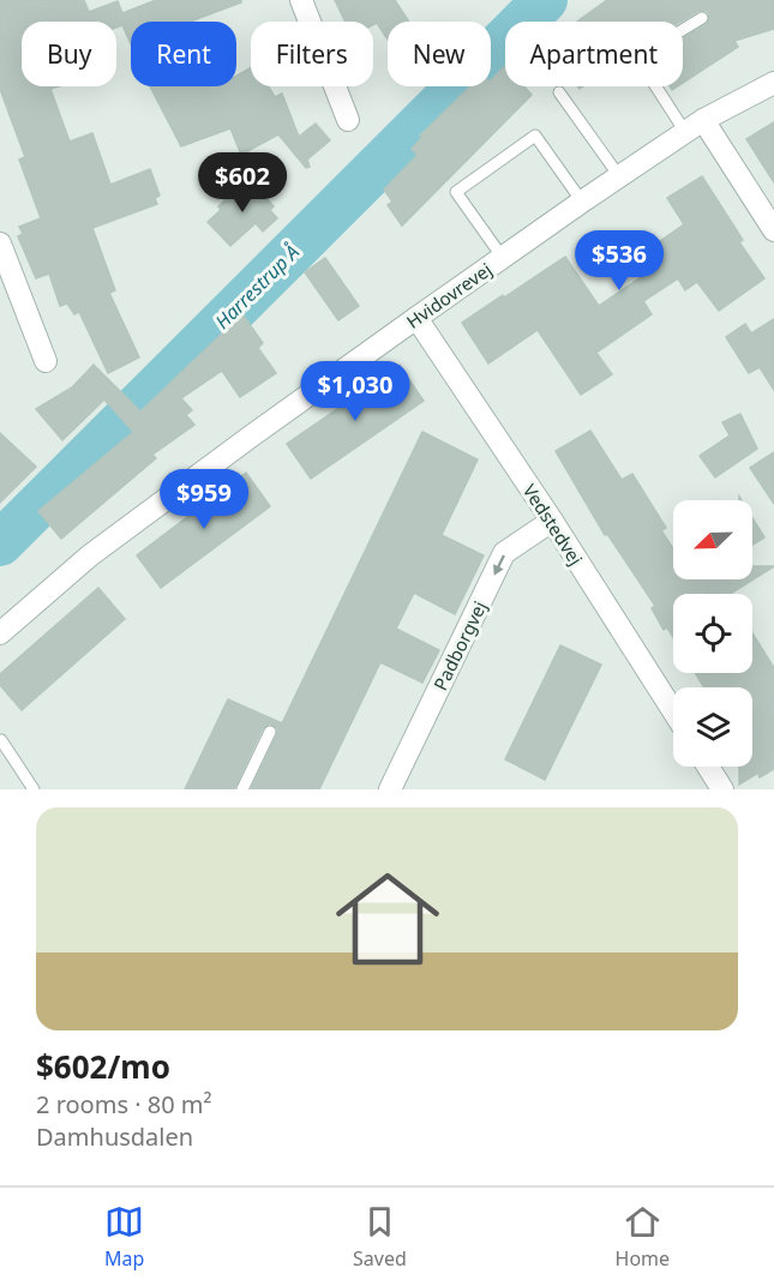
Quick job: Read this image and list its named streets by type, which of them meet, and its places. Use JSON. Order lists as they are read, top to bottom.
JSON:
{
  "streets": {
    "street": ["Hvidovrevej", "Vedstedvej", "Padborgvej"]
  },
  "crossings": [
    ["Hvidovrevej", "Vedstedvej"],
    ["Vedstedvej", "Padborgvej"]
  ],
  "one_way": ["Padborgvej"],
  "water": ["Harrestrup Å"],
  "north": "bottom left",
  "page": {
    "chip": [
      "Buy",
      "Rent",
      "Filters",
      "New",
      "Apartment"
    ],
    "price": [
      "$602",
      "$536",
      "$1,030",
      "$959"
    ],
    "list": [
      {
        "name": "$602/mo",
        "note": "2 rooms · 80 m² · Damhusdalen"
      }
    ],
    "tabs": ["Map", "Saved", "Home"]
  }
}
